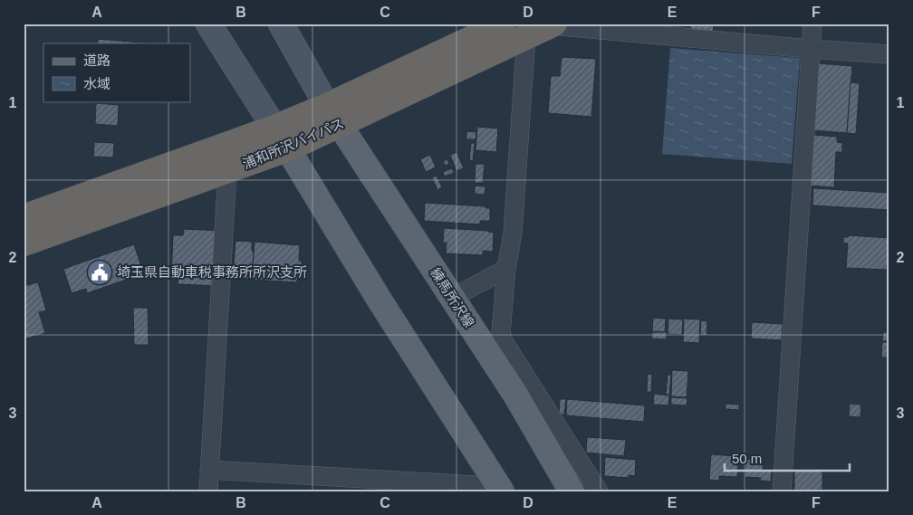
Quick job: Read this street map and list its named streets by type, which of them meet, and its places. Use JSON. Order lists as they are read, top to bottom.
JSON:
{
  "streets": {
    "highway": ["浦和所沢バイパス"],
    "main road": ["練馬所沢線"]
  },
  "crossings": [
    ["浦和所沢バイパス", "練馬所沢線"]
  ],
  "places": {
    "public building": ["埼玉県自動車税事務所所沢支所"]
  },
  "legend": ["道路", "水域"],
  "scale_bar": "50 m",
  "grid": {
    "columns": [
      "A",
      "B",
      "C",
      "D",
      "E",
      "F"
    ],
    "rows": ["1", "2", "3"]
  }
}
